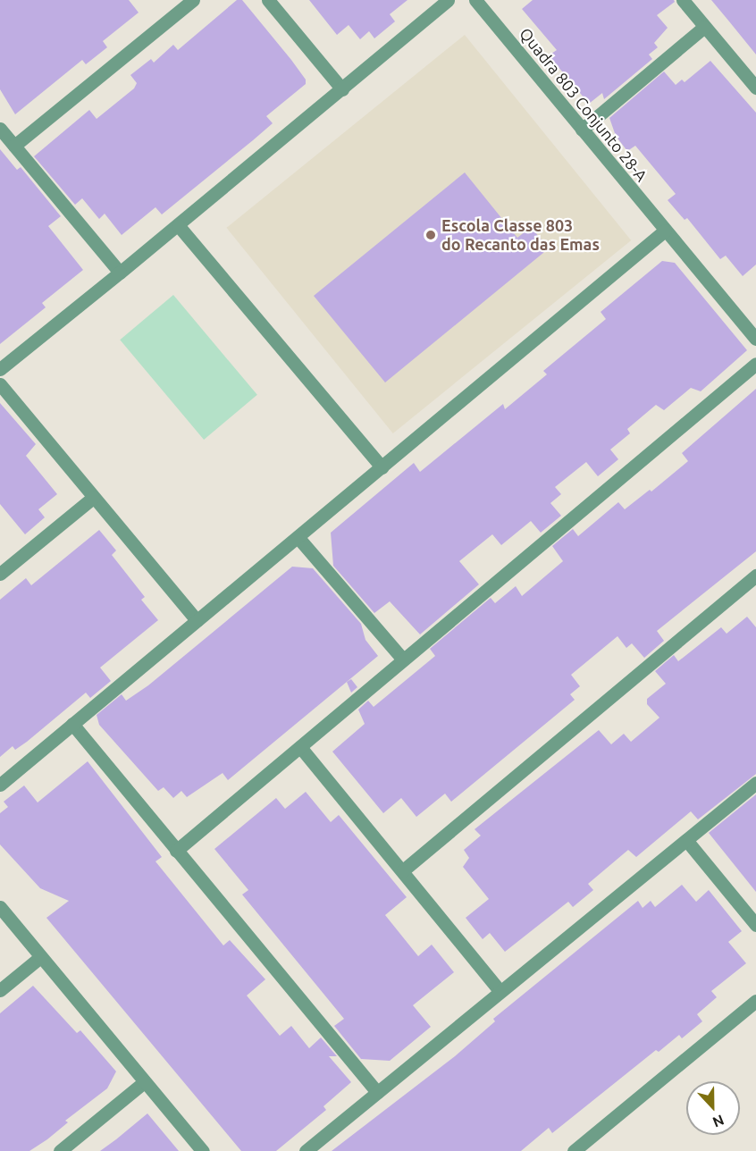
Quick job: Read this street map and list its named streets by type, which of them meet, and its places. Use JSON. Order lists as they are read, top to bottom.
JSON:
{
  "streets": {
    "street": ["Quadra 803 Conjunto 28-A"]
  },
  "places": ["Escola Classe 803 do Recanto das Emas"],
  "north": "bottom"
}
